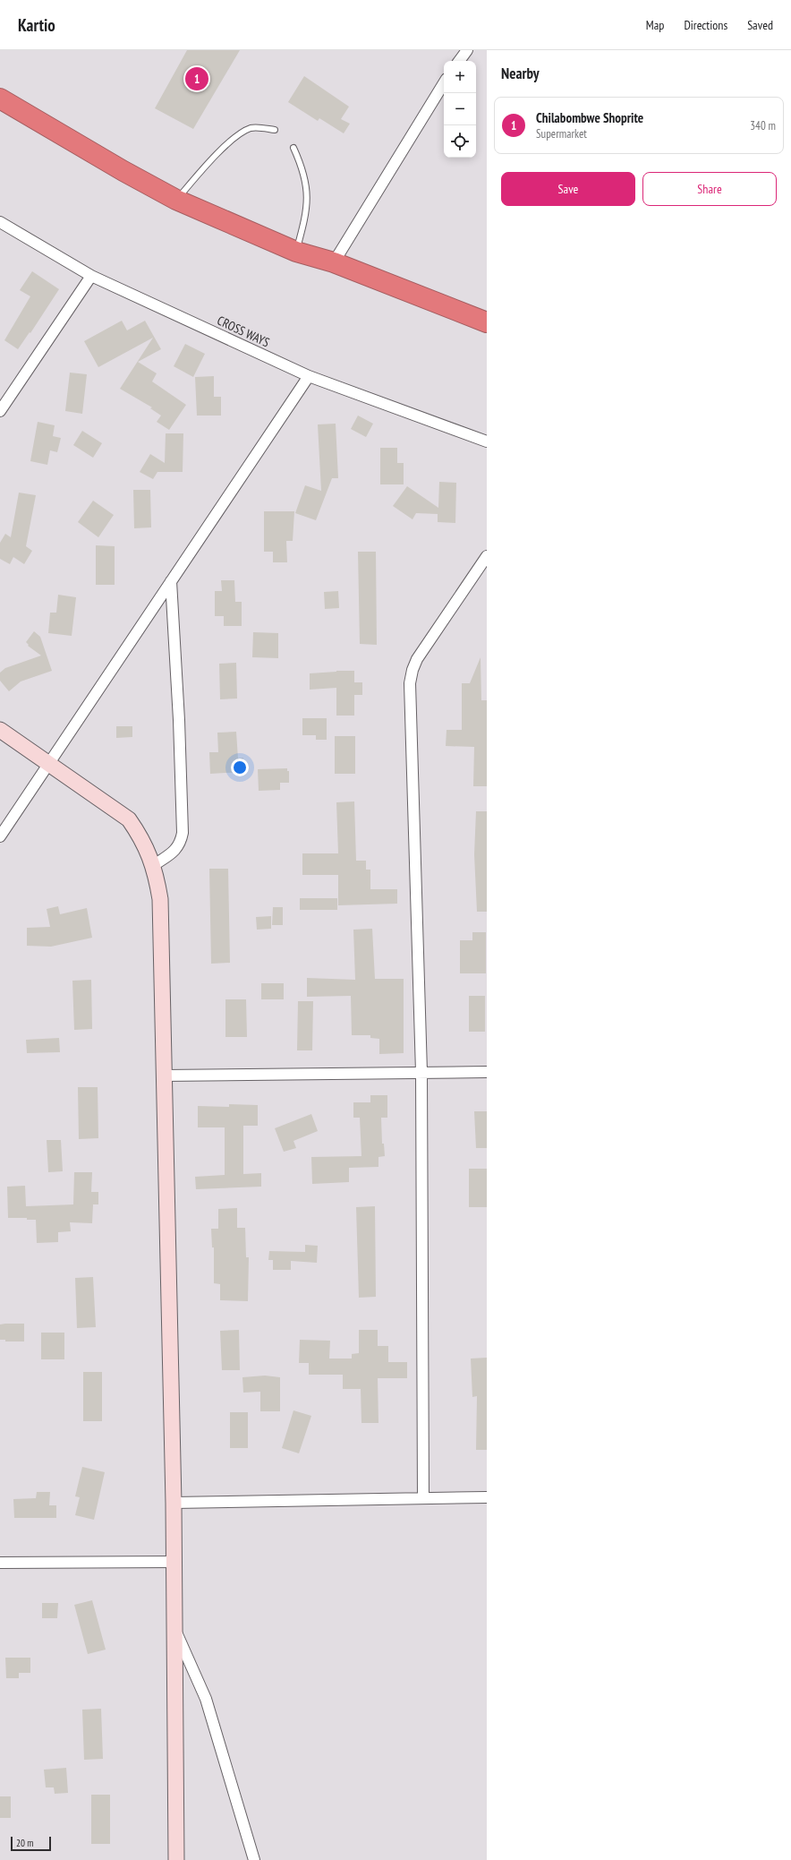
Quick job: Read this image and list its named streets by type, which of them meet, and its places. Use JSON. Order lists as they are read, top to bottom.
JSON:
{
  "streets": {
    "street": ["CROSS WAYS"]
  },
  "scale_bar": "20 m",
  "page": {
    "header": "Kartio",
    "nav": ["Map", "Directions", "Saved"],
    "heading": "Nearby",
    "map_buttons": ["+", "−"],
    "pins": "1",
    "list": [
      {
        "mark": "1",
        "name": "Chilabombwe Shoprite",
        "note": "Supermarket",
        "value": "340 m"
      }
    ],
    "buttons": ["Save", "Share"],
    "scale": "20 m"
  }
}
